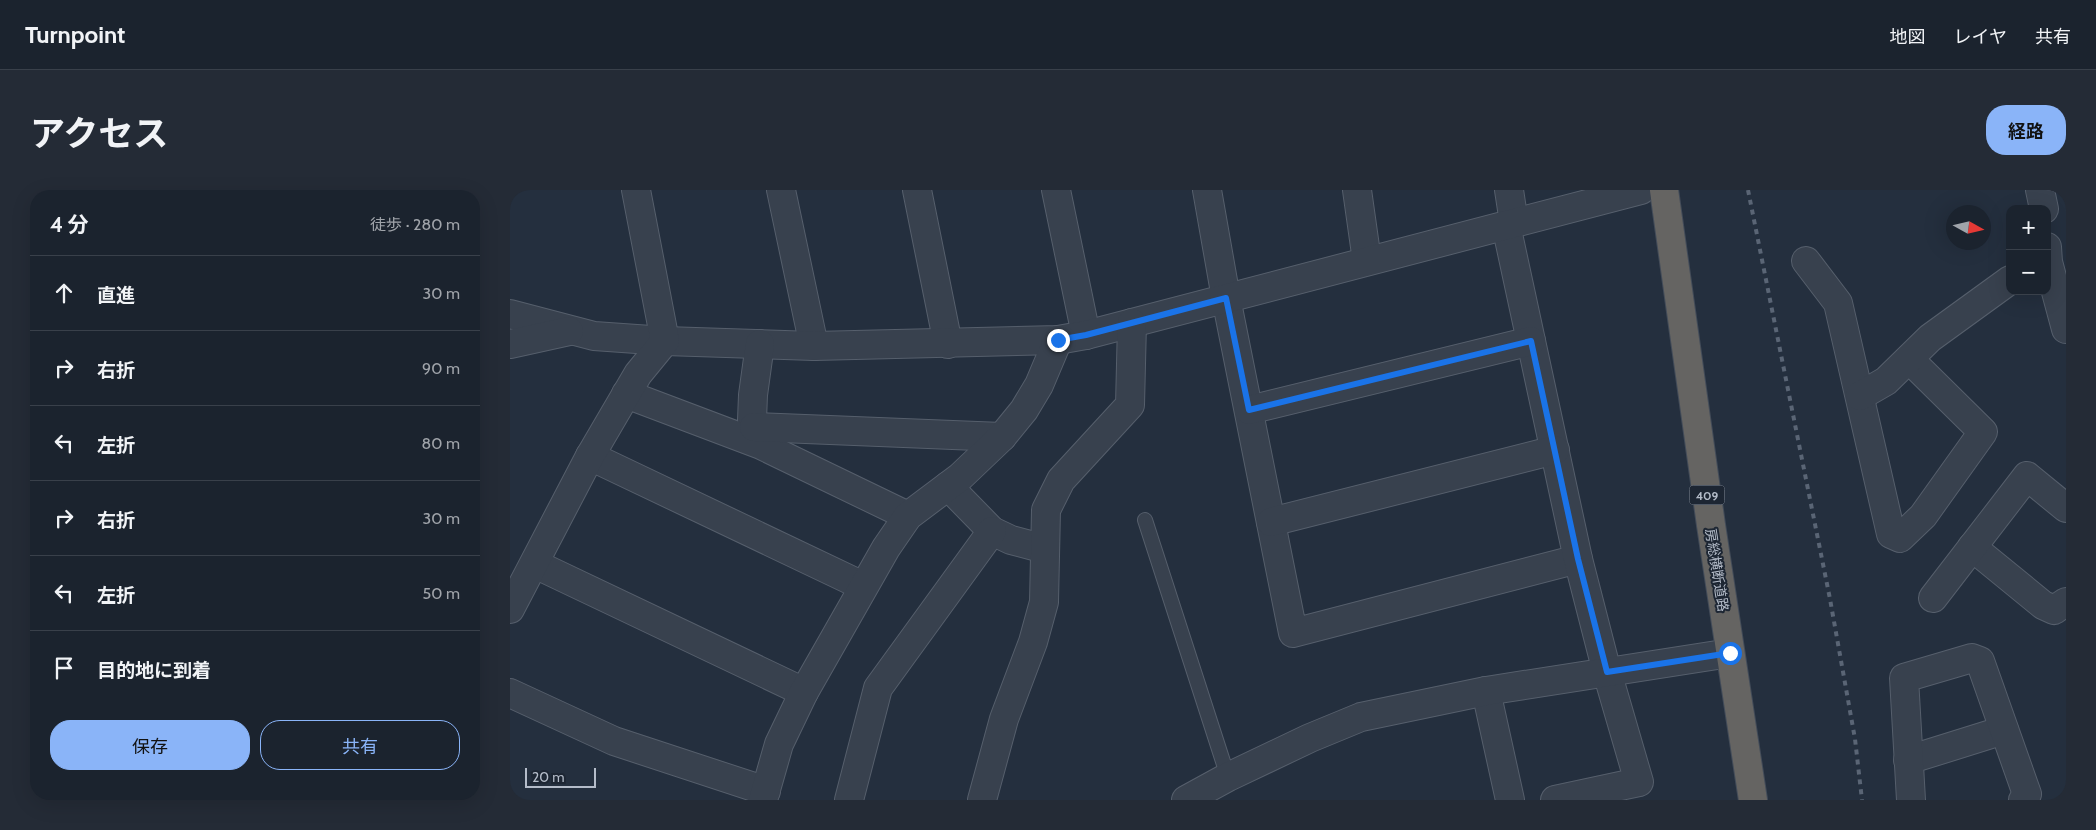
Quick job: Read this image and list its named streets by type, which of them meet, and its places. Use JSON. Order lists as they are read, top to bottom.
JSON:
{
  "streets": {
    "highway": ["409", "房総横断道路"]
  },
  "scale_bar": "20 m",
  "north": "right",
  "page": {
    "header": "Turnpoint",
    "nav": ["地図", "レイヤ", "共有"],
    "title": "アクセス",
    "buttons": [
      "経路",
      ["保存", "共有"]
    ],
    "heading": ["4 分", "徒歩 · 280 m"],
    "map_buttons": ["+", "−"],
    "list": [
      ["直進", "30 m"],
      ["右折", "90 m"],
      ["左折", "80 m"],
      ["右折", "30 m"],
      ["左折", "50 m"],
      "目的地に到着"
    ],
    "scale": "20 m"
  }
}
